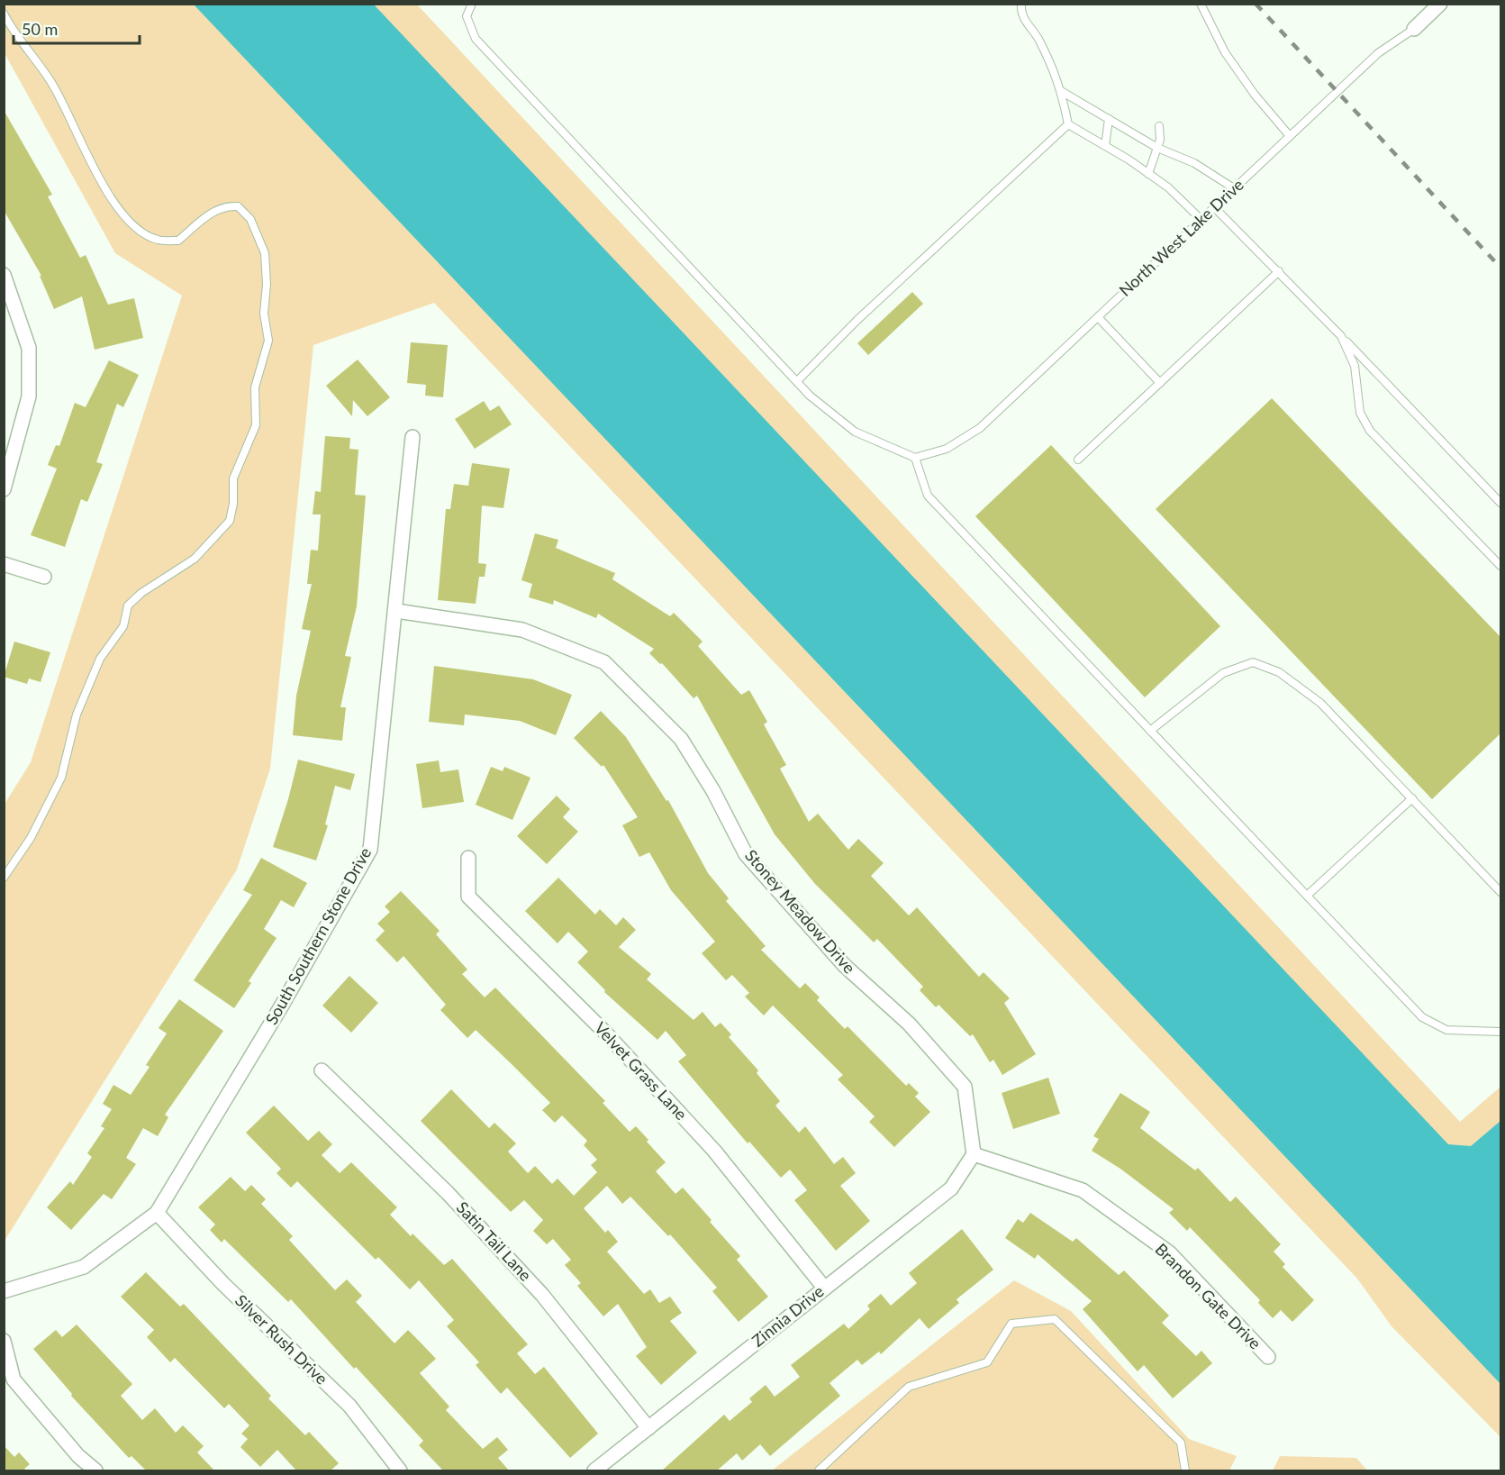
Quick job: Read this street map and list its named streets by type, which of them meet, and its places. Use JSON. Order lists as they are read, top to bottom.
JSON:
{
  "streets": {
    "street": [
      "North West Lake Drive",
      "Stoney Meadow Drive",
      "South Southern Stone Drive",
      "Velvet Grass Lane",
      "Satin Tail Lane",
      "Brandon Gate Drive",
      "Zinnia Drive",
      "Silver Rush Drive"
    ]
  },
  "crossings": [
    ["Stoney Meadow Drive", "South Southern Stone Drive"],
    ["Stoney Meadow Drive", "Brandon Gate Drive"],
    ["Stoney Meadow Drive", "Zinnia Drive"],
    ["South Southern Stone Drive", "Silver Rush Drive"],
    ["Velvet Grass Lane", "Zinnia Drive"],
    ["Satin Tail Lane", "Zinnia Drive"],
    ["Brandon Gate Drive", "Zinnia Drive"]
  ],
  "scale_bar": "50 m"
}
